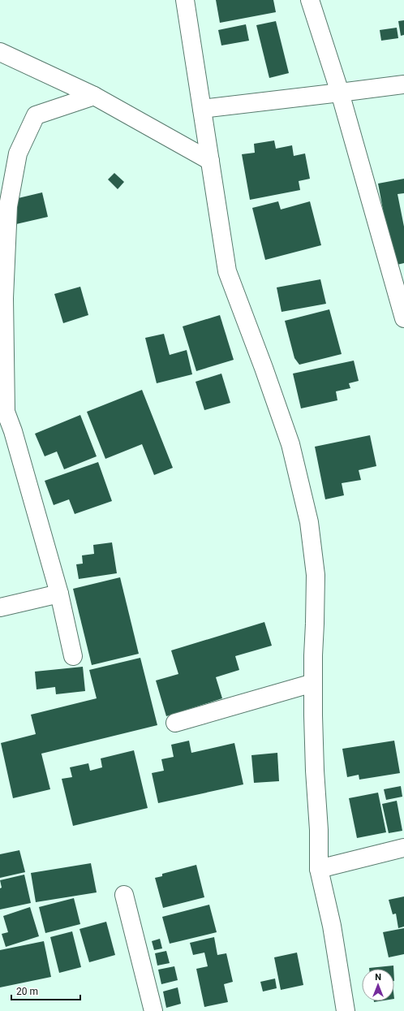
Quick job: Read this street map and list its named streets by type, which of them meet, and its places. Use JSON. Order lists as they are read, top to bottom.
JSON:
{
  "scale_bar": "20 m",
  "north": "top"
}
